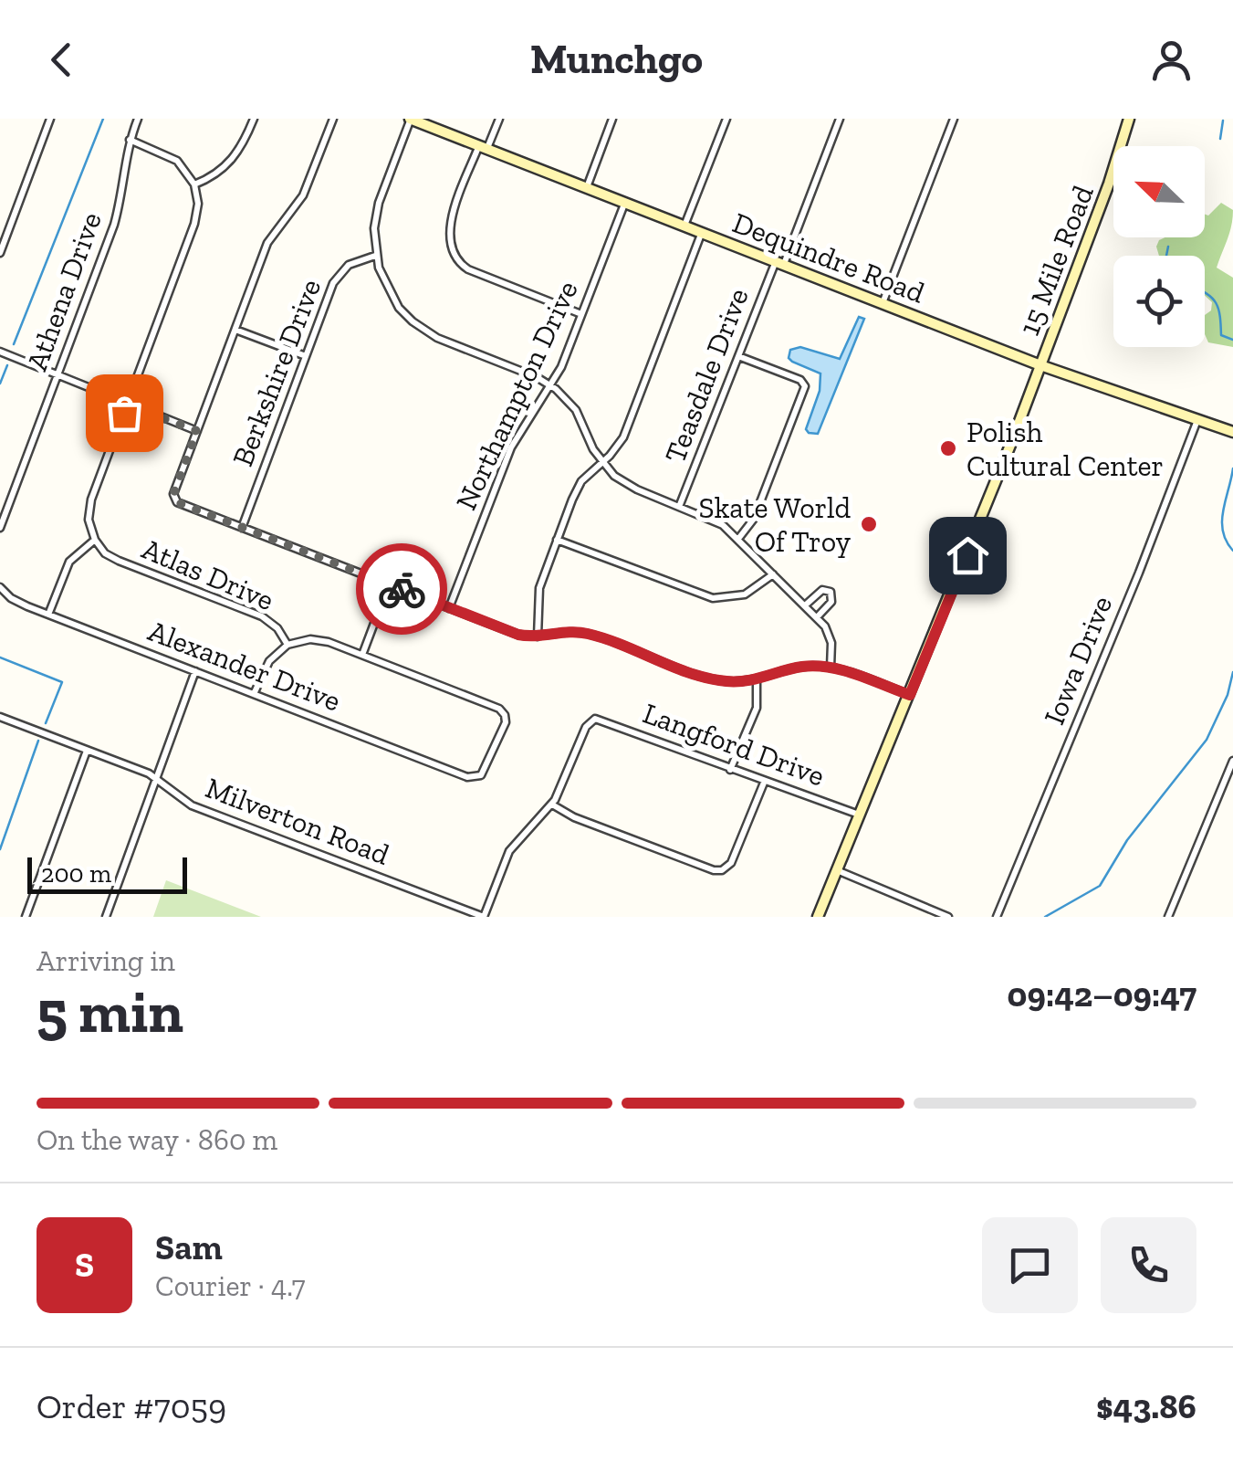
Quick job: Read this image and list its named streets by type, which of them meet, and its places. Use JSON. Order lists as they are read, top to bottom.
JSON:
{
  "streets": {
    "main road": ["Dequindre Road", "15 Mile Road"],
    "street": [
      "Athena Drive",
      "Berkshire Drive",
      "Teasdale Drive",
      "Northampton Drive",
      "Atlas Drive",
      "Iowa Drive",
      "Alexander Drive",
      "Langford Drive",
      "Milverton Road"
    ]
  },
  "crossings": [
    ["Dequindre Road", "15 Mile Road"],
    ["Dequindre Road", "Teasdale Drive"],
    ["Dequindre Road", "Northampton Drive"],
    ["Dequindre Road", "Iowa Drive"],
    ["15 Mile Road", "Langford Drive"],
    ["Atlas Drive", "Alexander Drive"]
  ],
  "places": ["Polish Cultural Center", "Skate World Of Troy"],
  "scale_bar": "200 m",
  "north": "top left",
  "page": {
    "header": "Munchgo",
    "scale": "200 m",
    "heading": ["5 min", "Arriving in", "09:42–09:47"],
    "panel": [
      "Sam",
      "Courier · 4.7",
      "Order #7059",
      "$43.86"
    ],
    "bar": "On the way · 860 m",
    "round": "S"
  }
}
